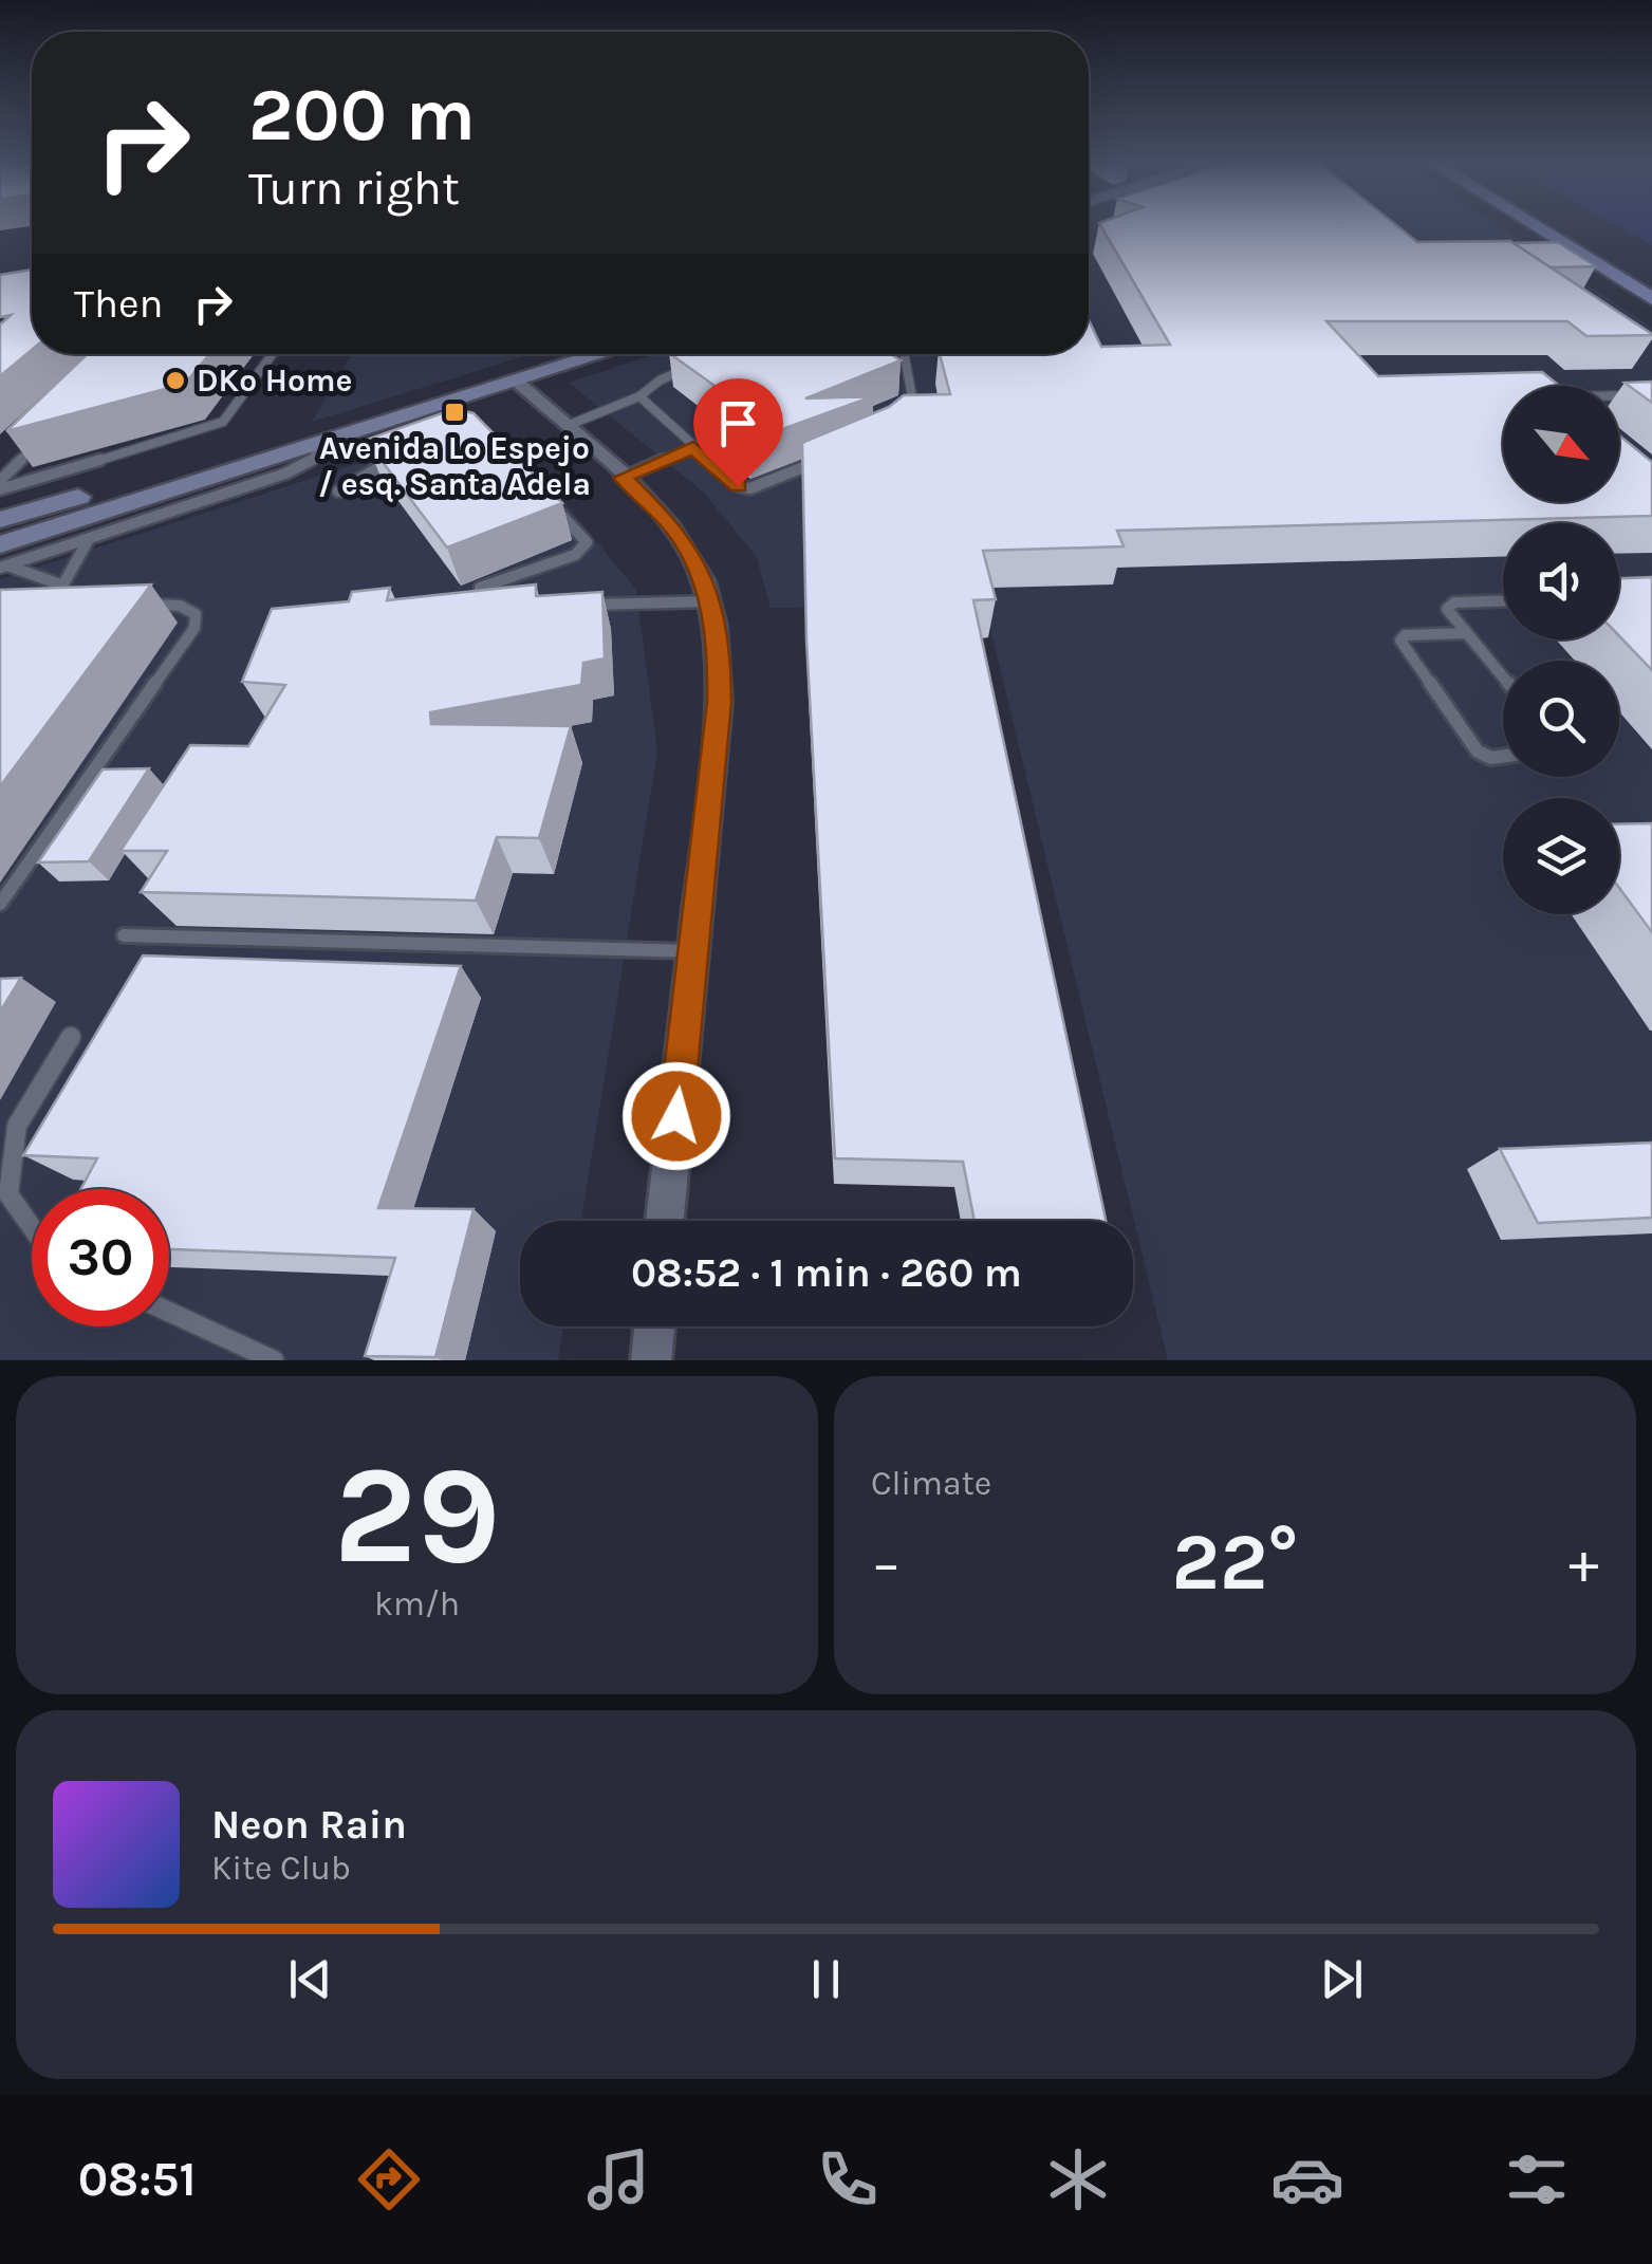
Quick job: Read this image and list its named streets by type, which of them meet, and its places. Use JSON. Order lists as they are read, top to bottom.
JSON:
{
  "places": {
    "other": ["DKo Home"],
    "transit": ["Avenida Lo Espejo / esq. Santa Adela"]
  },
  "north": "bottom right",
  "page": {
    "turn": ["200 m", "Turn right"],
    "then": "Then",
    "limit": "30",
    "trip": "08:52 · 1 min · 260 m",
    "tile": [
      ["29", "km/h"],
      "Climate"
    ],
    "heat": ["−", "22°", "+"],
    "song": ["Neon Rain", "Kite Club"],
    "tabs": "08:51"
  }
}
